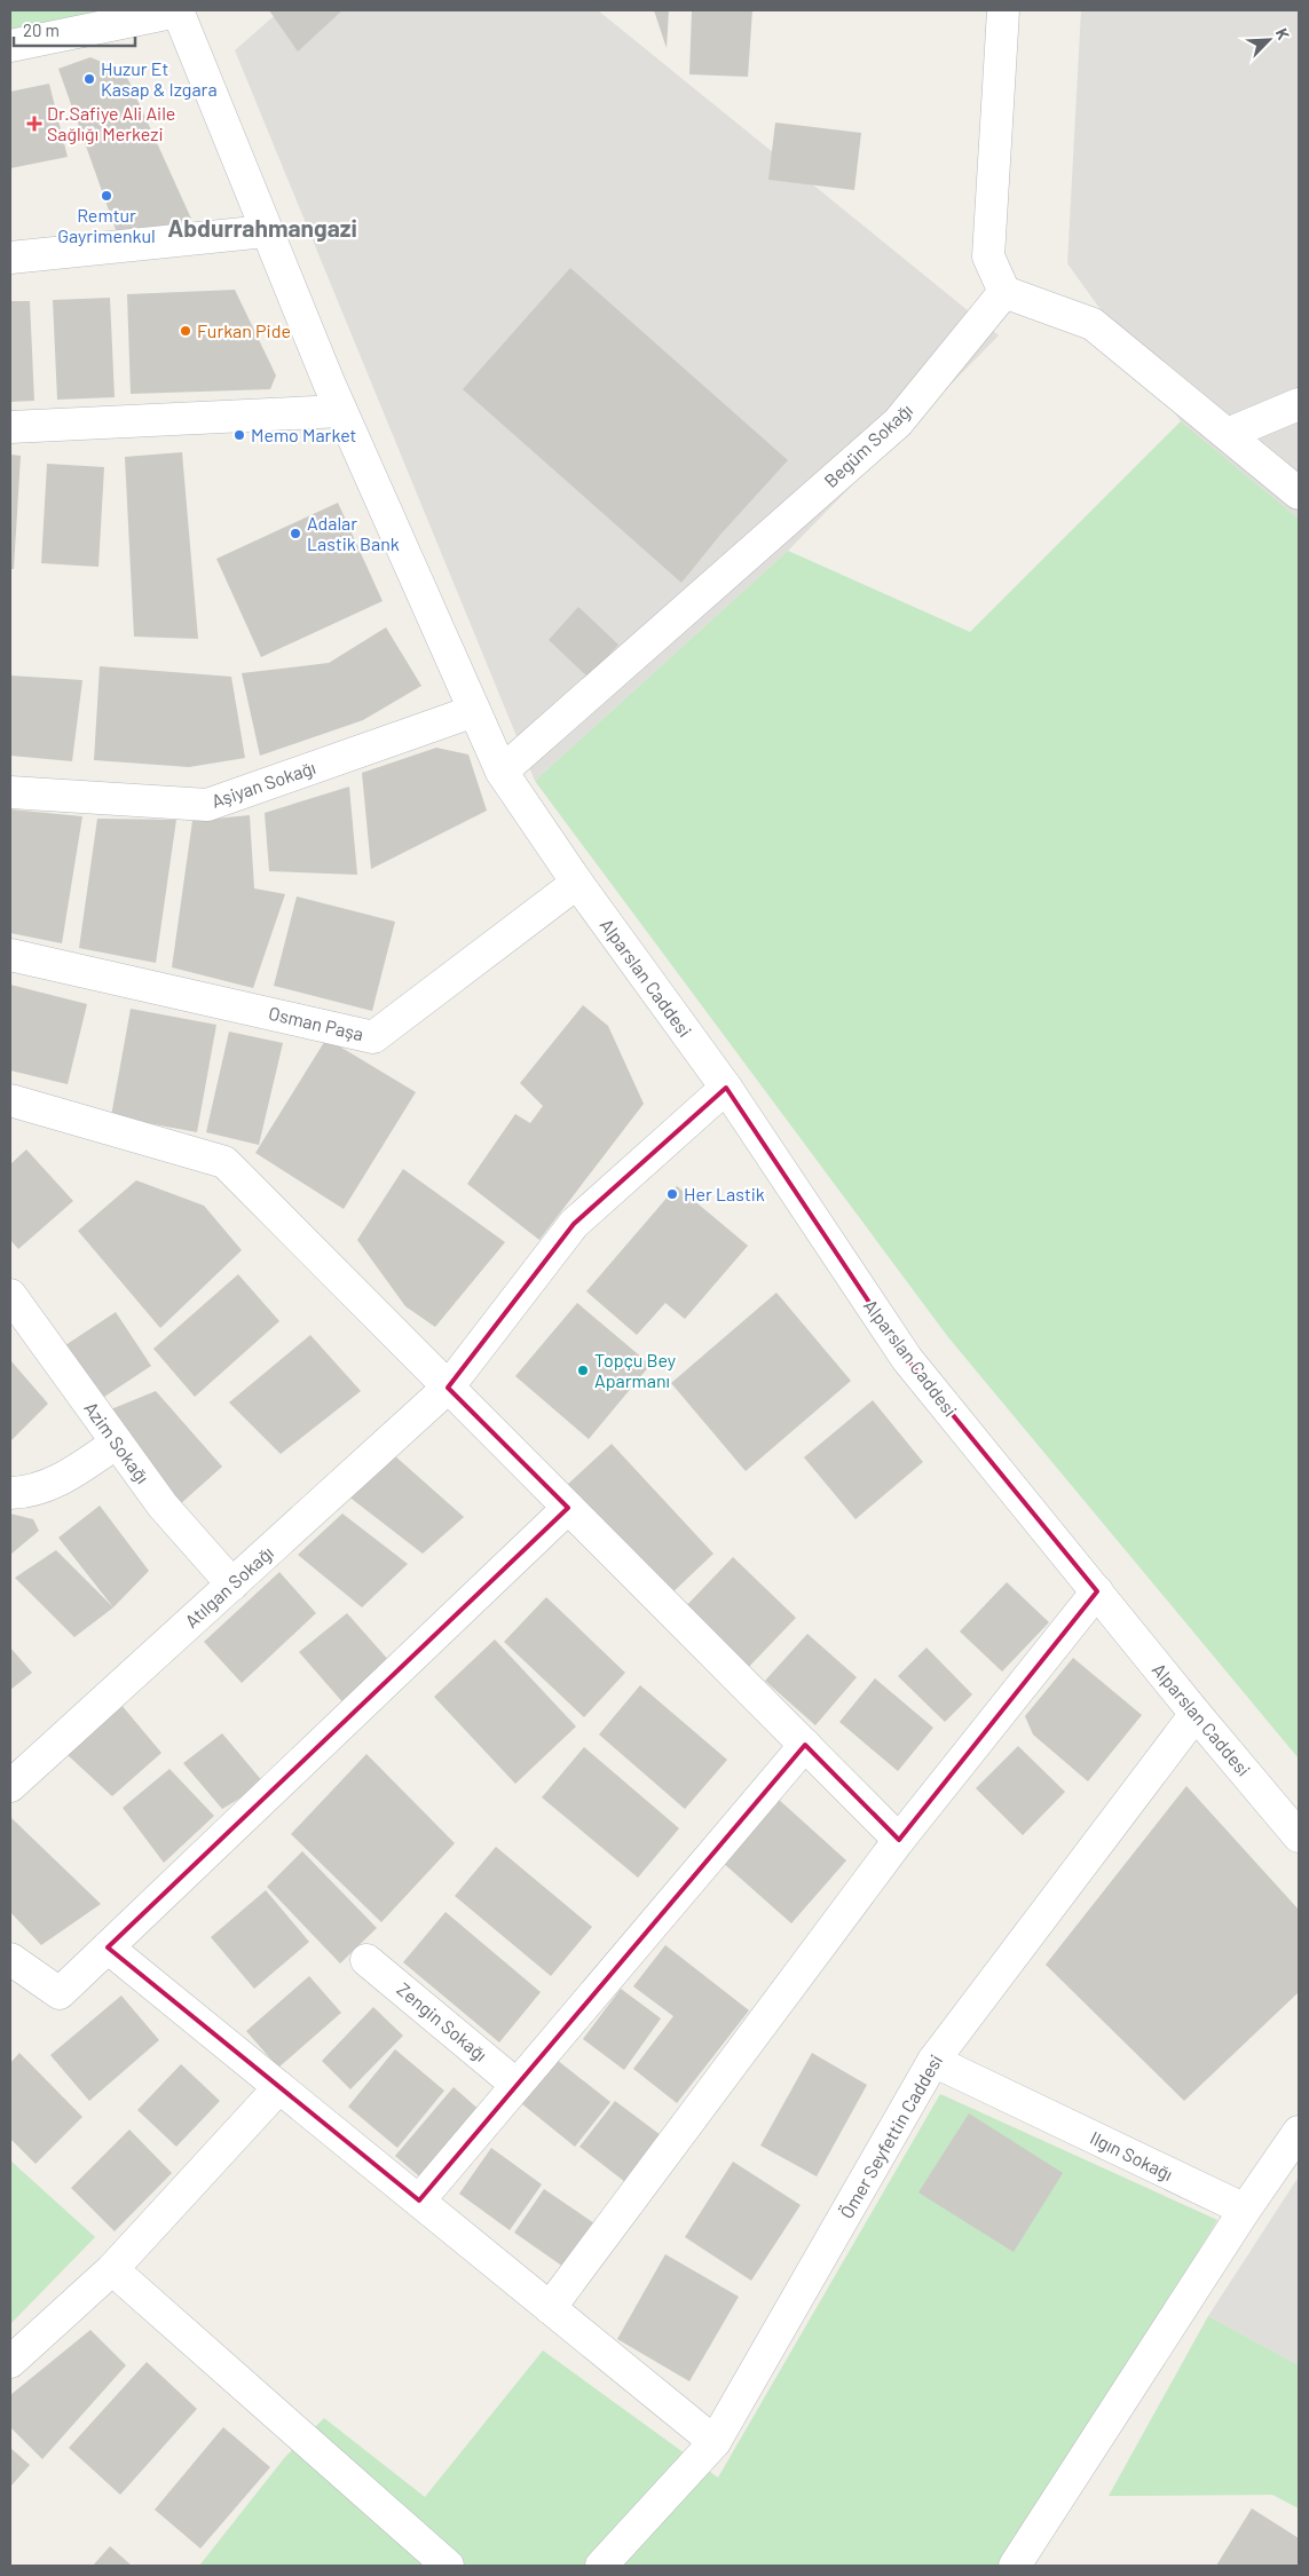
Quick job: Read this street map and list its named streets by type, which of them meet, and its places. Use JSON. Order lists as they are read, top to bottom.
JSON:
{
  "streets": {
    "street": [
      "Begüm Sokağı",
      "Aşiyan Sokağı",
      "Alparslan Caddesi",
      "Osman Paşa",
      "Azim Sokağı",
      "Atılgan Sokağı",
      "Zengin Sokağı",
      "Ömer Seyfettin Caddesi",
      "Ilgın Sokağı"
    ]
  },
  "crossings": [
    ["Begüm Sokağı", "Alparslan Caddesi"],
    ["Aşiyan Sokağı", "Alparslan Caddesi"],
    ["Alparslan Caddesi", "Osman Paşa"],
    ["Alparslan Caddesi", "Atılgan Sokağı"],
    ["Alparslan Caddesi", "Ömer Seyfettin Caddesi"],
    ["Azim Sokağı", "Atılgan Sokağı"],
    ["Ömer Seyfettin Caddesi", "Ilgın Sokağı"]
  ],
  "districts": ["Abdurrahmangazi"],
  "places": {
    "other": [
      "Huzur Et Kasap & Izgara",
      "Remtur Gayrimenkul",
      "Furkan Pide",
      "Memo Market",
      "Adalar Lastik Bank",
      "Her Lastik",
      "Topçu Bey Aparmanı"
    ],
    "health": ["Dr.Safiye Ali Aile Sağlığı Merkezi"]
  },
  "scale_bar": "20 m",
  "north": "top right"
}
